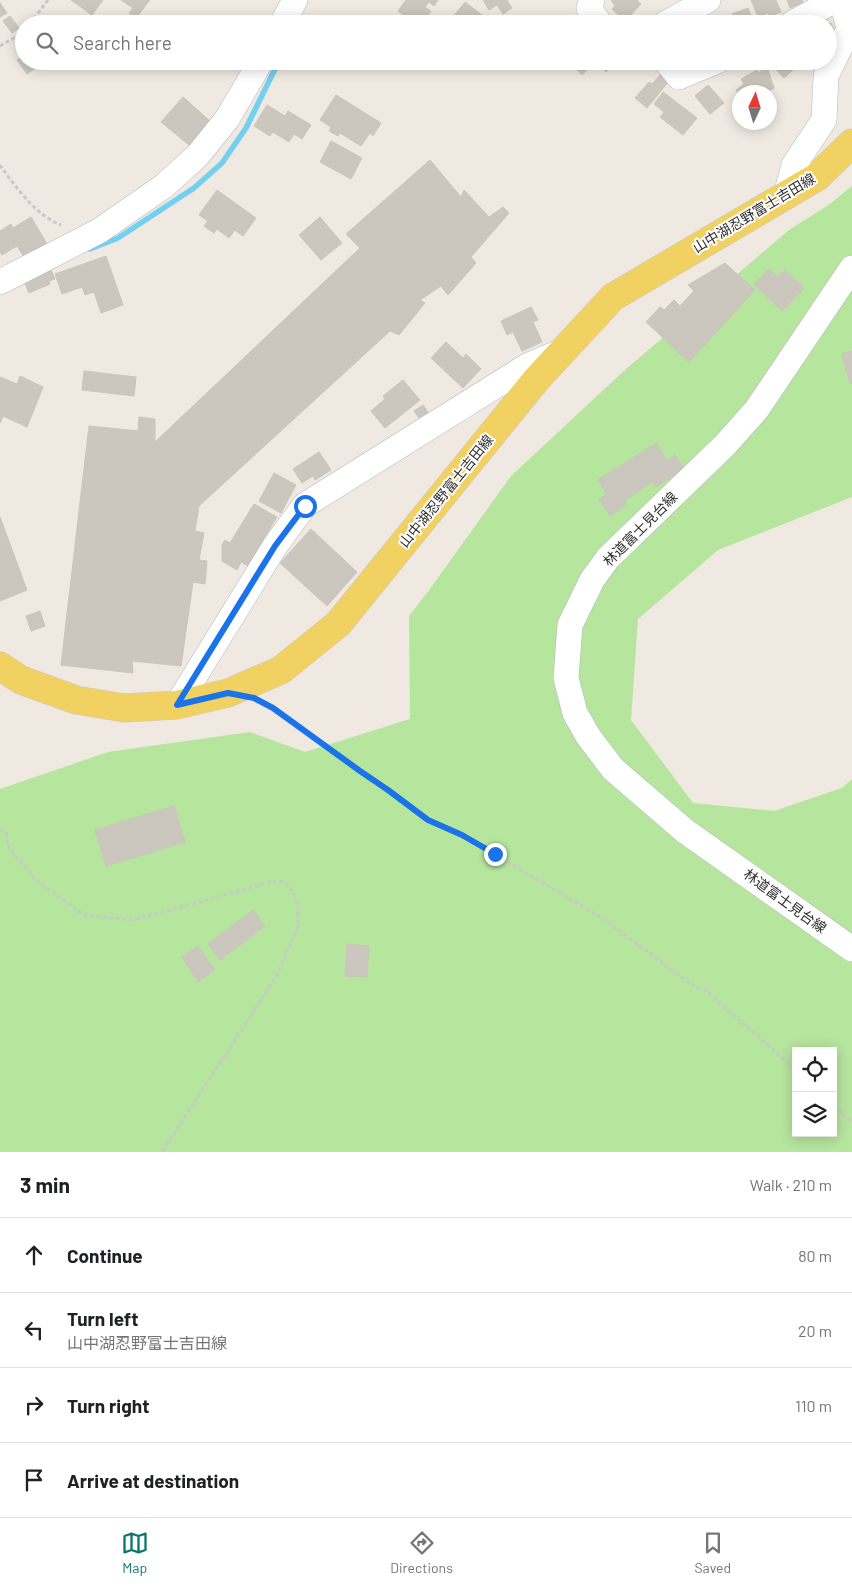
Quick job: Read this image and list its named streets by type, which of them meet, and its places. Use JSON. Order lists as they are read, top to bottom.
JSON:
{
  "streets": {
    "main road": ["山中湖忍野富士吉田線"],
    "street": ["林道富士見台線"]
  },
  "north": "top",
  "page": {
    "search": "Search here",
    "heading": ["3 min", "Walk · 210 m"],
    "list": [
      ["Continue", "80 m"],
      ["Turn left", "山中湖忍野富士吉田線", "20 m"],
      ["Turn right", "110 m"],
      "Arrive at destination"
    ],
    "nav": ["Map", "Directions", "Saved"]
  }
}
